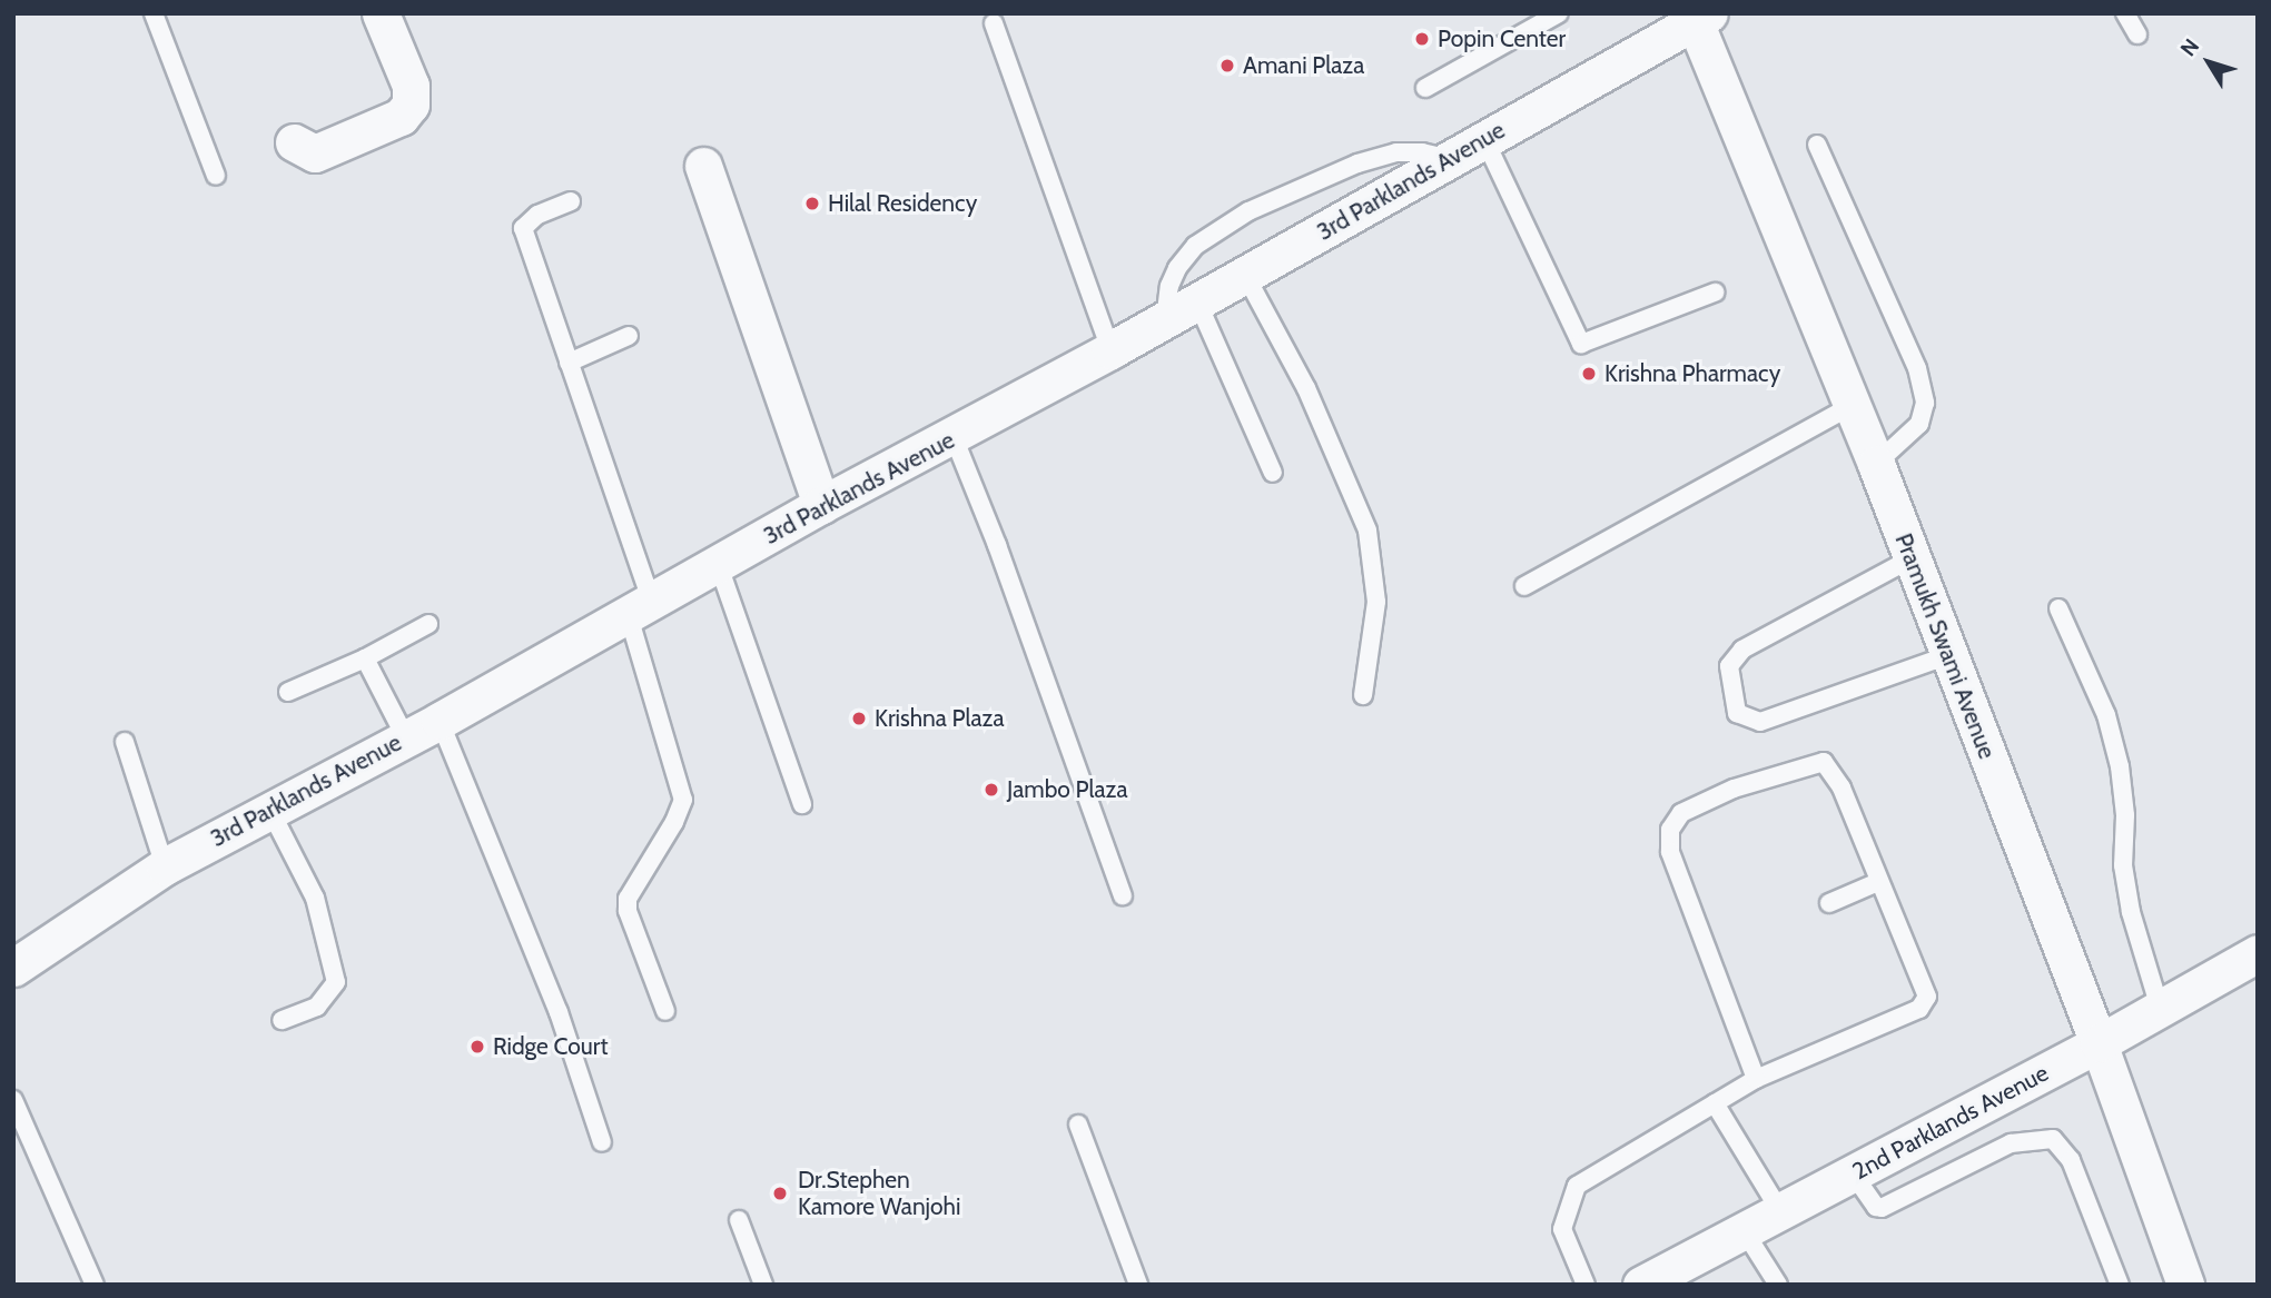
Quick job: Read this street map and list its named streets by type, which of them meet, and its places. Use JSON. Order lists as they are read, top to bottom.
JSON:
{
  "streets": {
    "street": ["3rd Parklands Avenue", "Pramukh Swami Avenue", "2nd Parklands Avenue"]
  },
  "crossings": [
    ["3rd Parklands Avenue", "Pramukh Swami Avenue"],
    ["Pramukh Swami Avenue", "2nd Parklands Avenue"]
  ],
  "places": [
    "Popin Center",
    "Amani Plaza",
    "Hilal Residency",
    "Krishna Pharmacy",
    "Krishna Plaza",
    "Jambo Plaza",
    "Ridge Court",
    "Dr.Stephen Kamore Wanjohi"
  ],
  "north": "top left"
}
